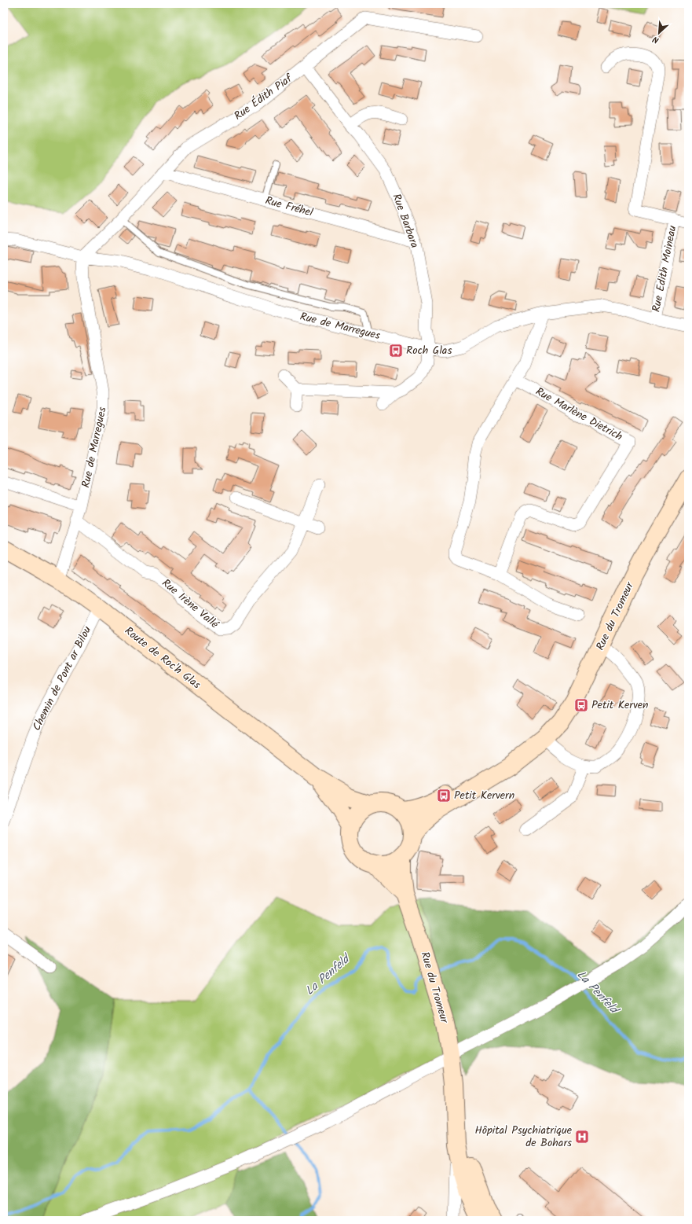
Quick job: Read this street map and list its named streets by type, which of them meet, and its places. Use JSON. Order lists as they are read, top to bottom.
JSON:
{
  "streets": {
    "main road": ["Rue du Tromeur", "Route de Roc'h Glas"],
    "street": [
      "Rue Édith Piaf",
      "Rue Fréhel",
      "Rue Barbara",
      "Rue Edith Moineau",
      "Rue de Marregues",
      "Rue Marlène Dietrich",
      "Rue Irène Vallé",
      "Chemin de Pont ar Bilou"
    ]
  },
  "crossings": [
    ["Rue Édith Piaf", "Rue Fréhel"],
    ["Rue Édith Piaf", "Rue Barbara"],
    ["Rue Édith Piaf", "Rue de Marregues"],
    ["Rue Fréhel", "Rue Barbara"],
    ["Rue Barbara", "Rue de Marregues"],
    ["Rue Edith Moineau", "Rue de Marregues"],
    ["Rue de Marregues", "Rue Irène Vallé"],
    ["Rue de Marregues", "Route de Roc'h Glas"],
    ["Rue du Tromeur", "Route de Roc'h Glas"],
    ["Route de Roc'h Glas", "Chemin de Pont ar Bilou"]
  ],
  "water": ["La Penfeld"],
  "places": {
    "bus stop": ["Roch Glas", "Petit Kerven", "Petit Kervern"],
    "hospital": ["Hôpital Psychiatrique de Bohars"]
  },
  "north": "bottom left"
}
